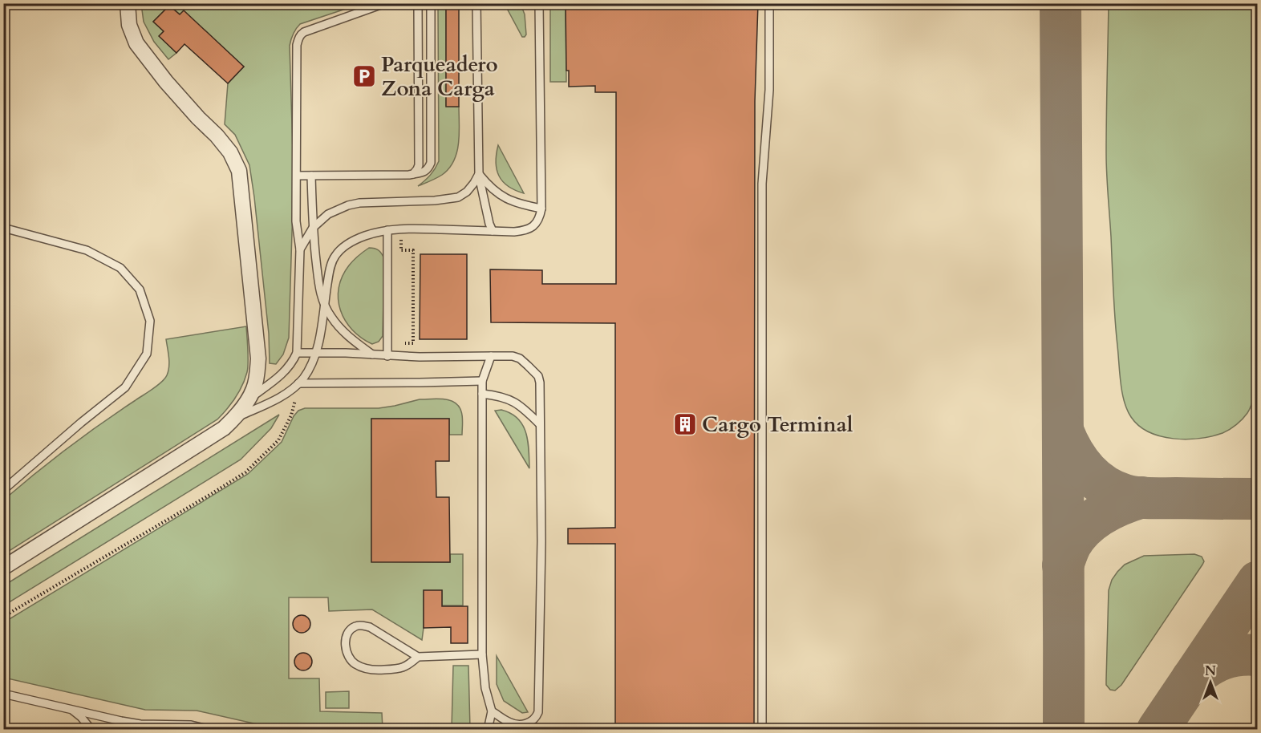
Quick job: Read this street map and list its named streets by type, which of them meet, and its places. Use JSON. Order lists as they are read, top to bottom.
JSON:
{
  "places": {
    "parking": ["Parqueadero Zona Carga"],
    "building": ["Cargo Terminal"]
  },
  "north": "top"
}
